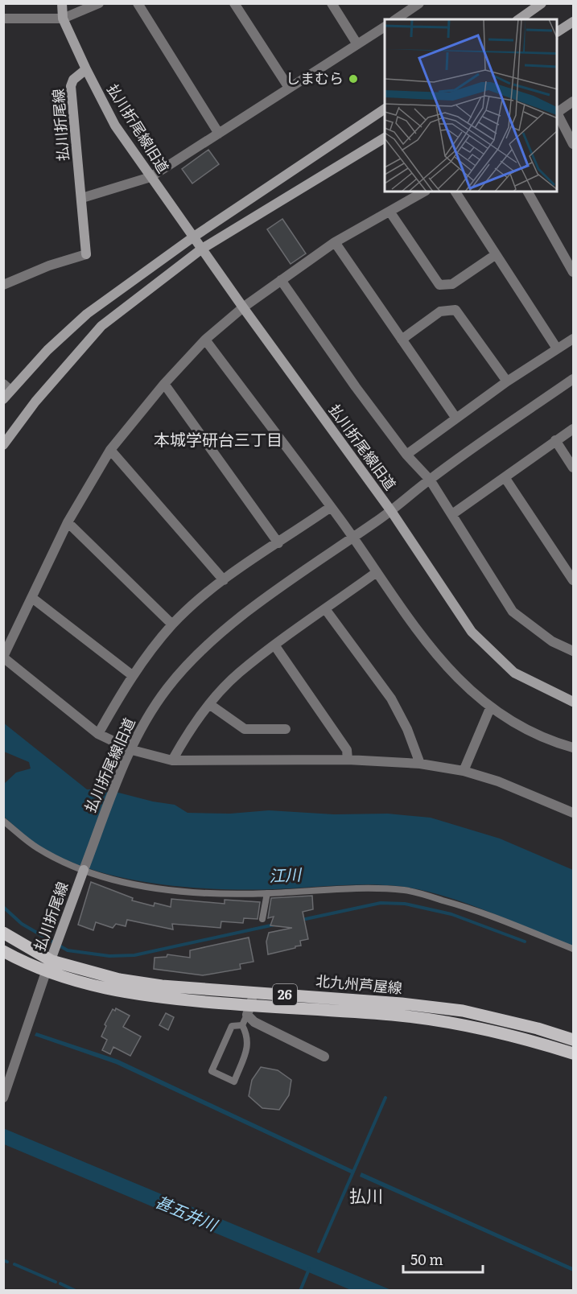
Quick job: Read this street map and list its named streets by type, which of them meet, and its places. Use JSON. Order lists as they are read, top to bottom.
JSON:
{
  "streets": {
    "main road": ["北九州芦屋線", "26"],
    "street": ["払川折尾線", "払川折尾線旧道"]
  },
  "crossings": [
    ["払川折尾線", "払川折尾線旧道"],
    ["払川折尾線", "北九州芦屋線"]
  ],
  "districts": ["本城学研台三丁目", "払川"],
  "water": ["江川", "甚五井川"],
  "places": ["しまむら"],
  "scale_bar": "50 m"
}
